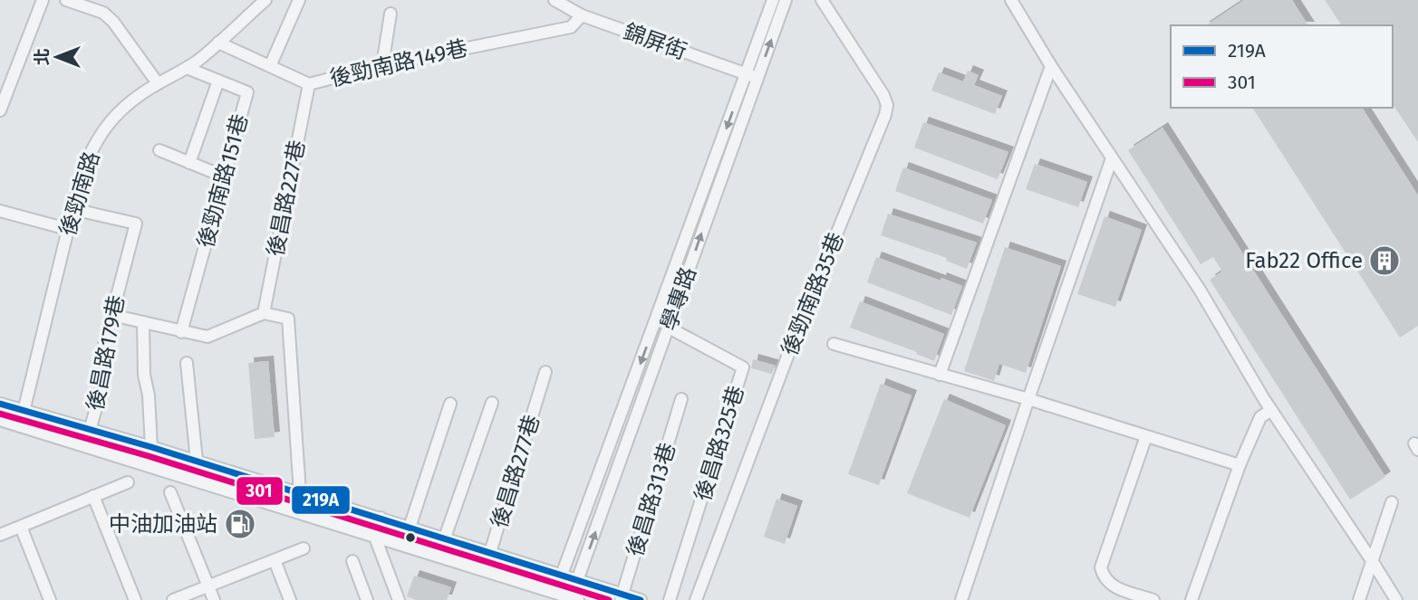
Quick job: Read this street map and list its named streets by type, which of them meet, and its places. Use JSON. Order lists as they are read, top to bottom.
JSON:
{
  "streets": {
    "street": [
      "錦屏街",
      "後勁南路149巷",
      "後勁南路151巷",
      "後勁南路",
      "後昌路227巷",
      "後勁南路35巷",
      "學專路",
      "後昌路179巷",
      "後昌路325巷",
      "後昌路277巷",
      "後昌路313巷"
    ]
  },
  "crossings": [
    ["錦屏街", "後勁南路149巷"],
    ["錦屏街", "學專路"],
    ["後勁南路149巷", "後勁南路"],
    ["後勁南路149巷", "後昌路227巷"],
    ["後勁南路151巷", "後勁南路"],
    ["後勁南路", "後昌路179巷"],
    ["學專路", "後昌路325巷"]
  ],
  "places": {
    "building": ["Fab22 Office"],
    "fuel station": ["中油加油站"]
  },
  "lines": ["transit line 219A", "transit line 301"],
  "legend": ["219A", "301"],
  "north": "left"
}
